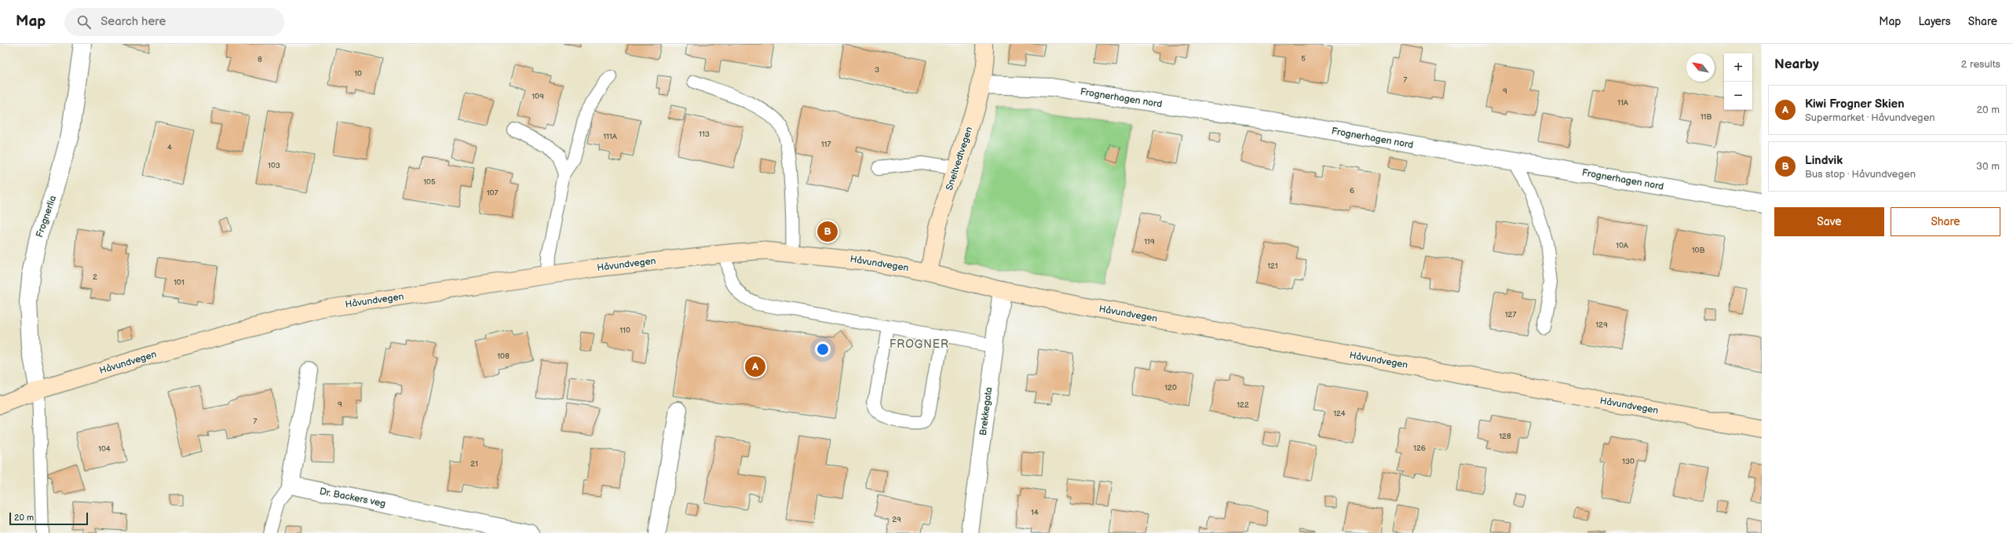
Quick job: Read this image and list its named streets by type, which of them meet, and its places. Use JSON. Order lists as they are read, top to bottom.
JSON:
{
  "streets": {
    "main road": ["Sneltvedtvegen", "Håvundvegen"],
    "street": [
      "Frognerhagen nord",
      "Frognerlia",
      "Brekkegata",
      "Dr. Backers veg"
    ]
  },
  "crossings": [
    ["Frognerhagen nord", "Sneltvedtvegen"],
    ["Sneltvedtvegen", "Håvundvegen"],
    ["Frognerlia", "Håvundvegen"],
    ["Håvundvegen", "Brekkegata"]
  ],
  "districts": ["FROGNER"],
  "house_numbers": [
    "5",
    "8",
    "3",
    "10",
    "7",
    "9",
    "109",
    "11A",
    "11B",
    "113",
    "111A",
    "117",
    "4",
    "103",
    "105",
    "6",
    "107",
    "119",
    "10A",
    "10B",
    "121",
    "2",
    "101",
    "127",
    "129",
    "110",
    "108",
    "120",
    "9",
    "122",
    "124",
    "7",
    "128",
    "126",
    "104",
    "130",
    "21",
    "14",
    "29"
  ],
  "scale_bar": "20 m",
  "north": "top left",
  "page": {
    "header": "Map",
    "search": "Search here",
    "nav": ["Map", "Layers", "Share"],
    "heading": ["Nearby", "2 results"],
    "map_buttons": ["+", "−"],
    "list": [
      {
        "mark": "A",
        "name": "Kiwi Frogner Skien",
        "note": "Supermarket · Håvundvegen",
        "value": "20 m"
      },
      {
        "mark": "B",
        "name": "Lindvik",
        "note": "Bus stop · Håvundvegen",
        "value": "30 m"
      }
    ],
    "buttons": ["Save", "Share"],
    "pins": ["B", "A"],
    "scale": "20 m"
  }
}
